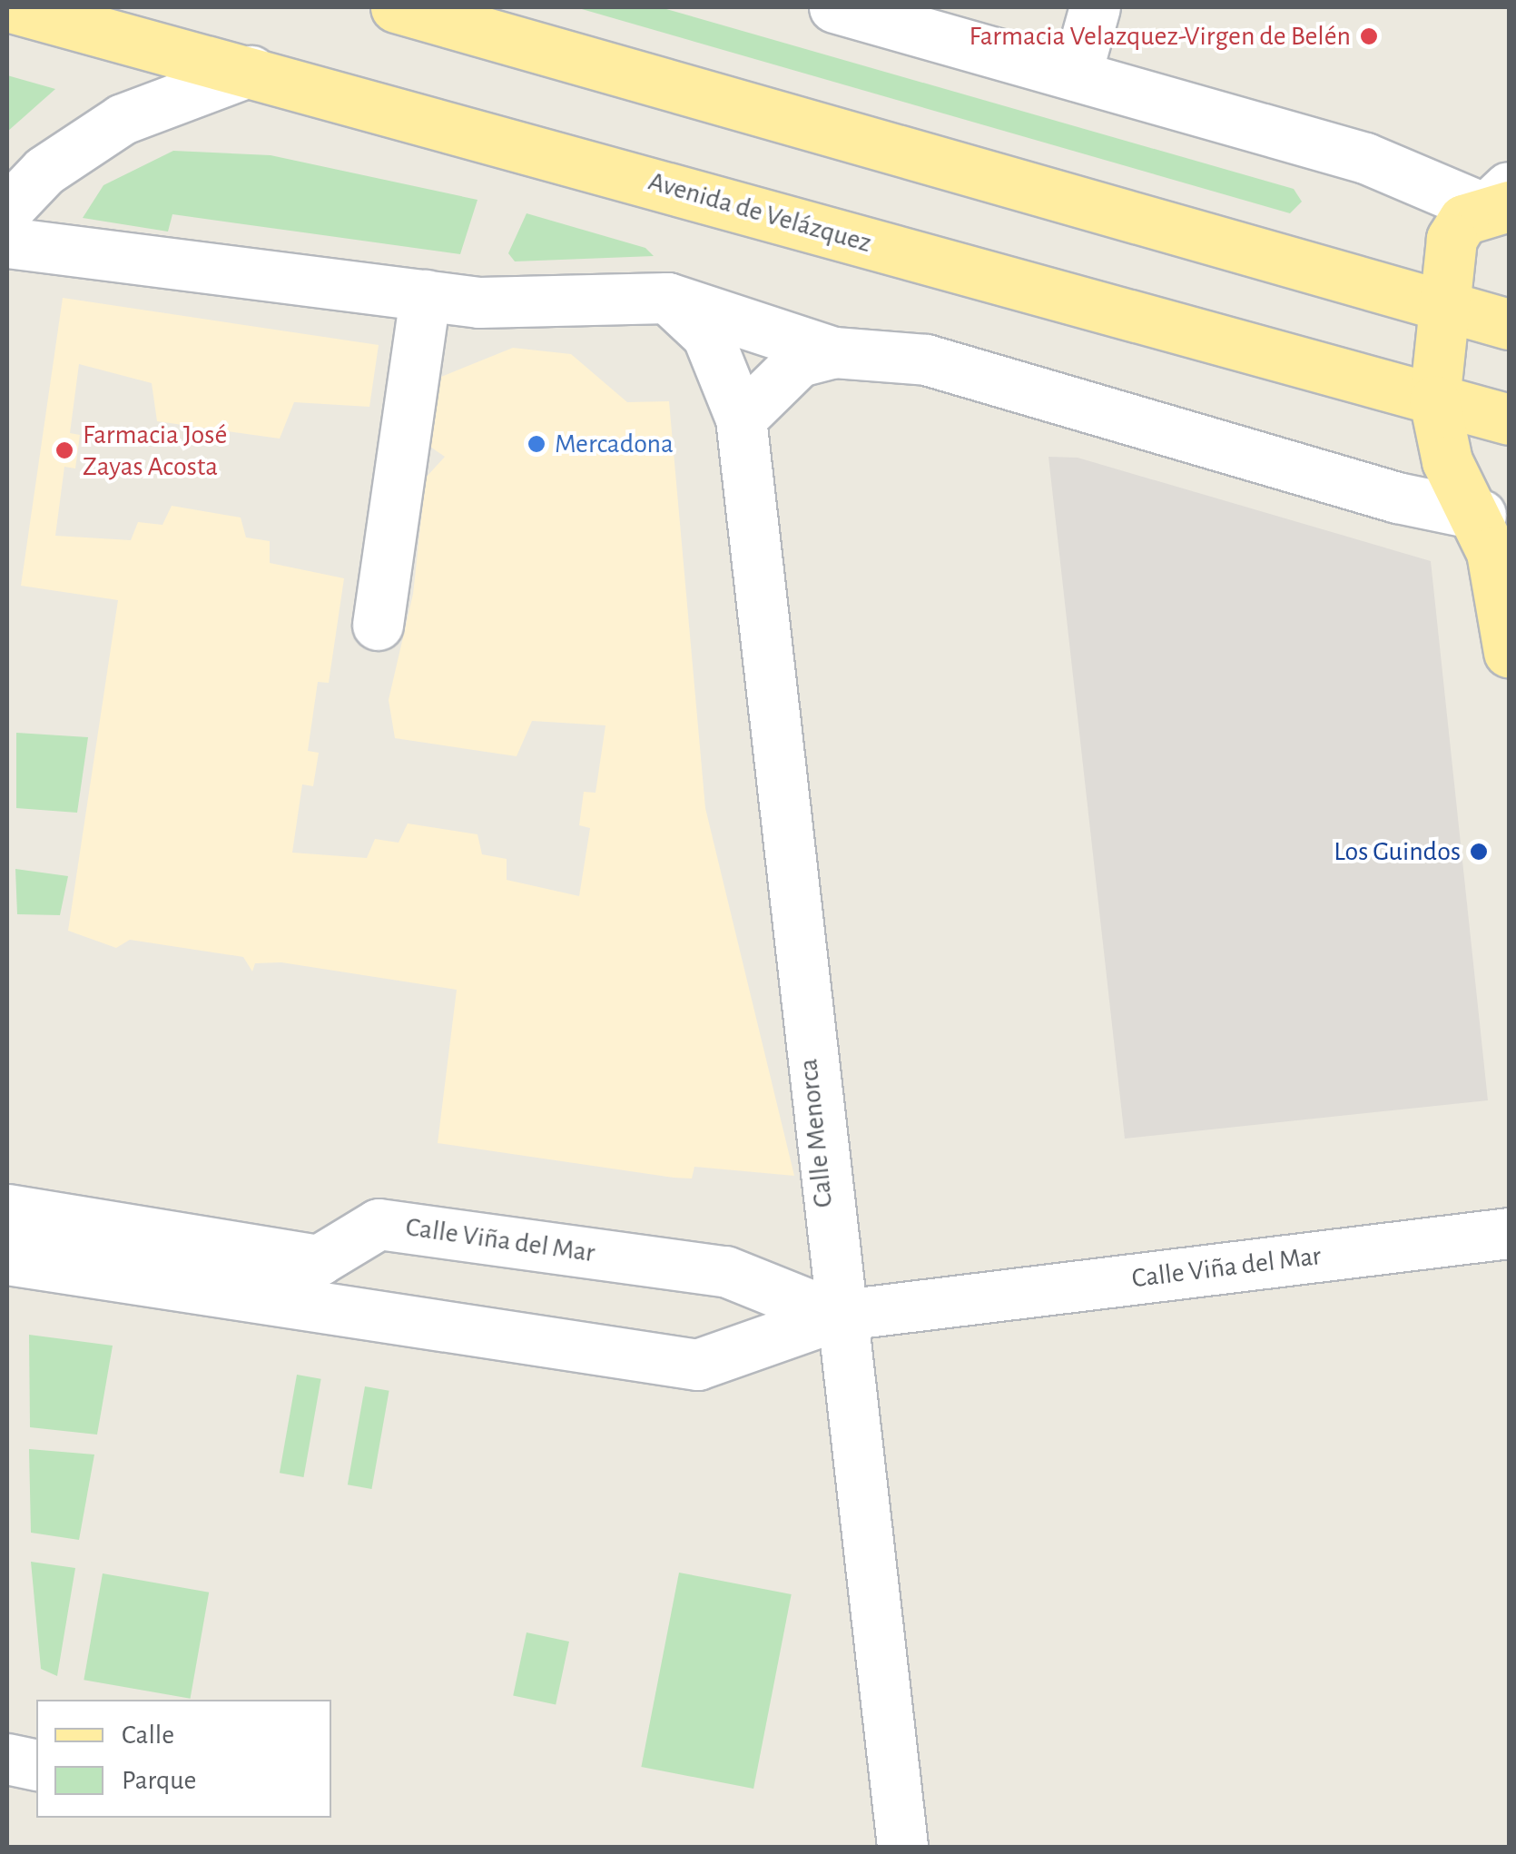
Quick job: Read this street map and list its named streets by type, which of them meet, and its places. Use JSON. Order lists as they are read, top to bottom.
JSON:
{
  "streets": {
    "main road": ["Avenida de Velázquez"],
    "street": ["Calle Menorca", "Calle Viña del Mar"]
  },
  "crossings": [
    ["Calle Menorca", "Calle Viña del Mar"]
  ],
  "places": [
    "Farmacia Velazquez-Virgen de Belén",
    "Mercadona",
    "Farmacia José Zayas Acosta",
    "Los Guindos"
  ],
  "legend": ["Calle", "Parque"]
}
